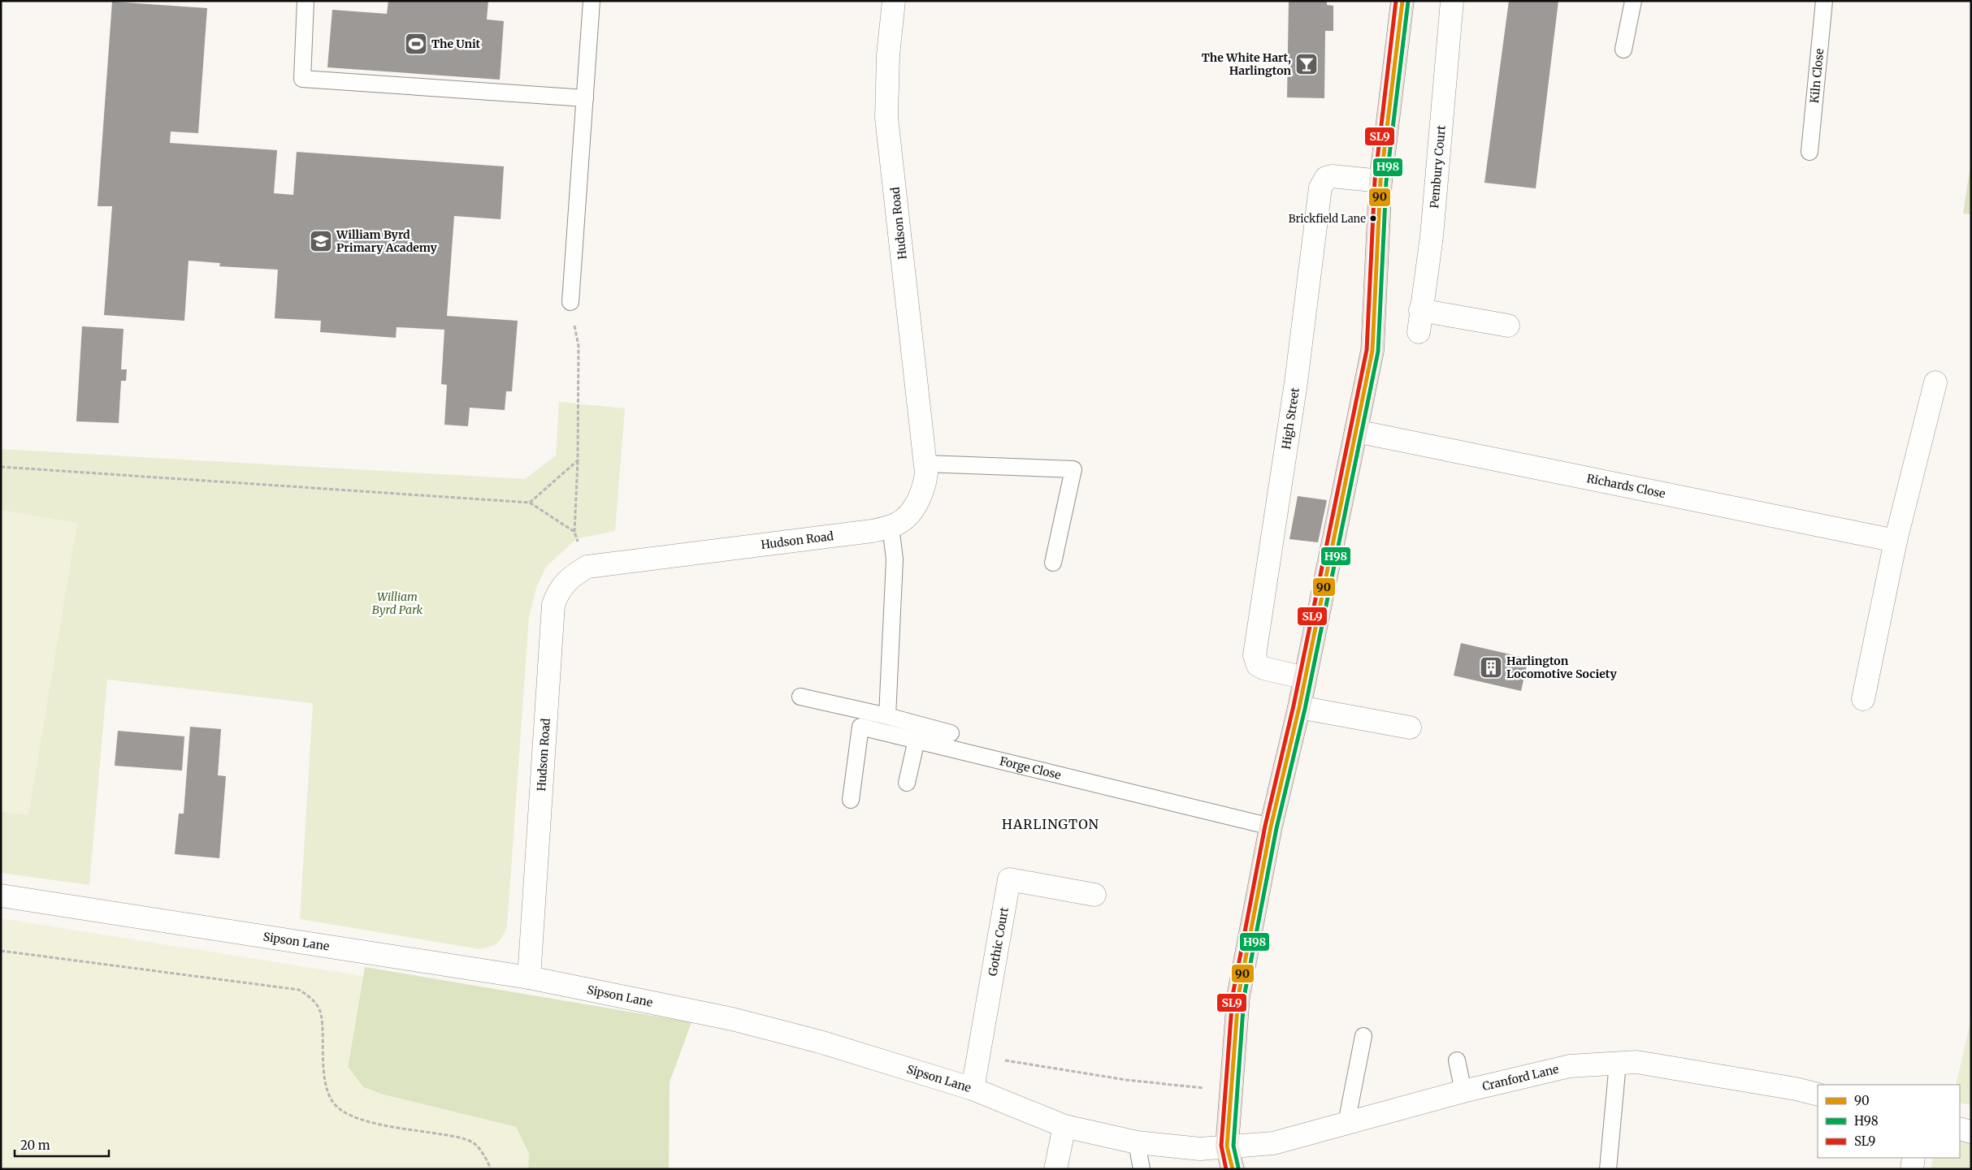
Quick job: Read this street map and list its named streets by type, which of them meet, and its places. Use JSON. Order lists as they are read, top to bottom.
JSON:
{
  "streets": {
    "street": [
      "Pembury Court",
      "Hudson Road",
      "High Street",
      "Richards Close",
      "Sipson Lane",
      "Gothic Court",
      "Cranford Lane"
    ],
    "lane": ["Kiln Close", "Forge Close"]
  },
  "crossings": [
    ["Hudson Road", "Sipson Lane"],
    ["Sipson Lane", "Gothic Court"],
    ["Sipson Lane", "Cranford Lane"]
  ],
  "districts": ["HARLINGTON"],
  "parks": ["William Byrd Park"],
  "places": {
    "sports": ["The Unit"],
    "bar": ["The White Hart, Harlington"],
    "other": ["Brickfield Lane"],
    "school or university": ["William Byrd Primary Academy"],
    "building": ["Harlington Locomotive Society"]
  },
  "lines": ["transit line 90", "transit line SL9", "transit line H98"],
  "legend": ["90", "H98", "SL9"],
  "scale_bar": "20 m"
}
